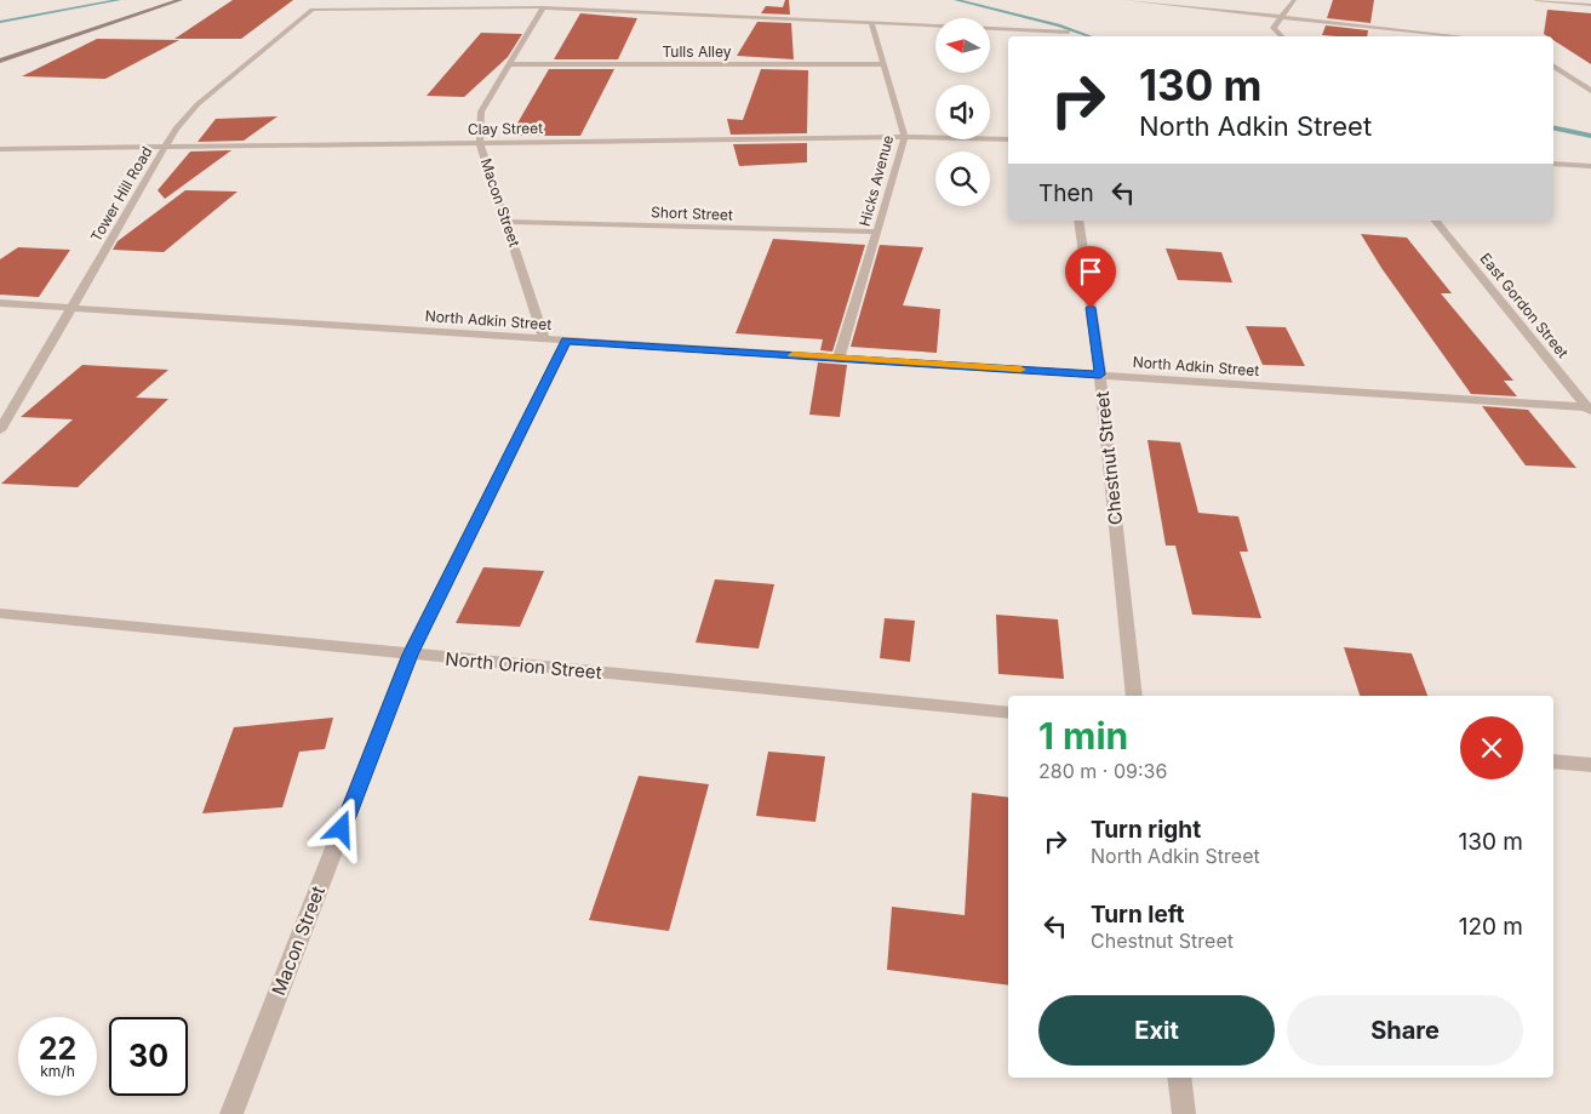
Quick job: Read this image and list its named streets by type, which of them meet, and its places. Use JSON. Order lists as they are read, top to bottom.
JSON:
{
  "streets": {
    "street": [
      "Tulls Alley",
      "Clay Street",
      "Hicks Avenue",
      "Tower Hill Road",
      "Macon Street",
      "Short Street",
      "East Gordon Street",
      "North Adkin Street",
      "Chestnut Street",
      "North Orion Street"
    ]
  },
  "crossings": [
    ["Tulls Alley", "Hicks Avenue"],
    ["Tulls Alley", "Macon Street"],
    ["Clay Street", "Hicks Avenue"],
    ["Clay Street", "Tower Hill Road"],
    ["Clay Street", "Macon Street"],
    ["Hicks Avenue", "Short Street"],
    ["Hicks Avenue", "North Adkin Street"],
    ["Tower Hill Road", "Macon Street"],
    ["Tower Hill Road", "North Adkin Street"],
    ["Macon Street", "Short Street"],
    ["Macon Street", "North Adkin Street"],
    ["Macon Street", "North Orion Street"],
    ["East Gordon Street", "North Adkin Street"],
    ["North Adkin Street", "Chestnut Street"]
  ],
  "north": "left",
  "page": {
    "turn": ["130 m", "North Adkin Street"],
    "then": "Then",
    "heading": ["1 min", "280 m · 09:36"],
    "list": [
      {
        "name": "Turn right",
        "note": "North Adkin Street",
        "value": "130 m"
      },
      {
        "name": "Turn left",
        "note": "Chestnut Street",
        "value": "120 m"
      }
    ],
    "buttons": ["Exit", "Share"],
    "speed": "22 km/h",
    "limit": "30"
  }
}
